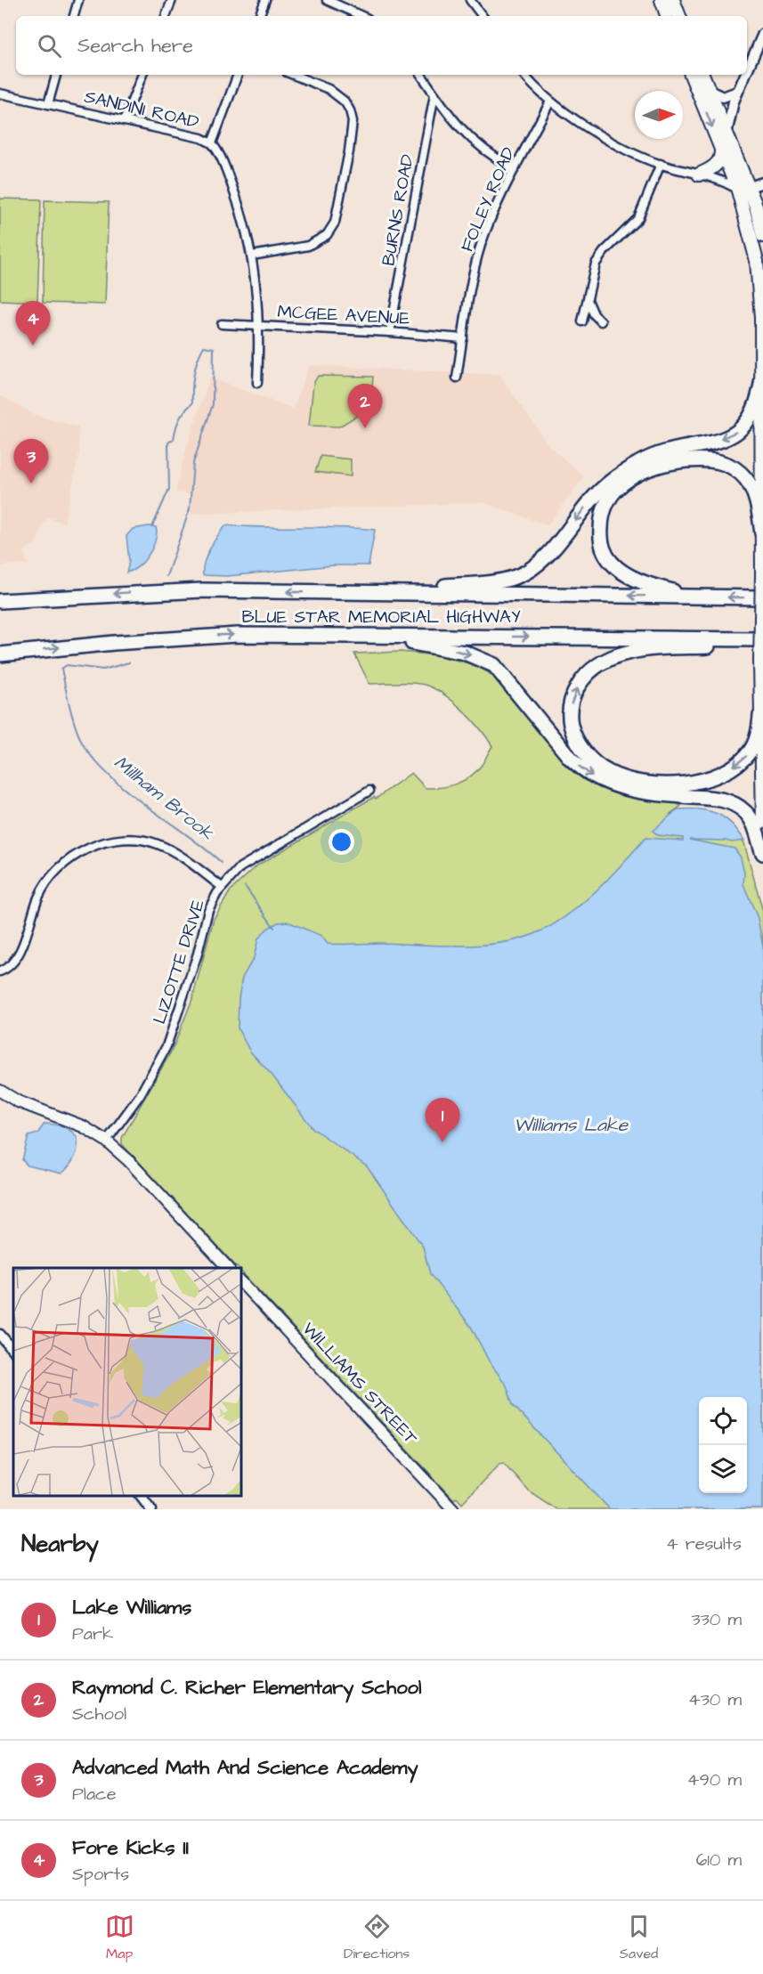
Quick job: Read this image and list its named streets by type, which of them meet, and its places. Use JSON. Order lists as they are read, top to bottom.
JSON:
{
  "streets": {
    "highway": ["BLUE STAR MEMORIAL HIGHWAY"],
    "main road": ["WILLIAMS STREET"],
    "street": [
      "SANDINI ROAD",
      "FOLEY ROAD",
      "BURNS ROAD",
      "MCGEE AVENUE",
      "LIZOTTE DRIVE"
    ]
  },
  "crossings": [
    ["FOLEY ROAD", "MCGEE AVENUE"],
    ["BURNS ROAD", "MCGEE AVENUE"]
  ],
  "water": ["Millham Brook", "Williams Lake"],
  "north": "right",
  "page": {
    "search": "Search here",
    "pins": [
      "4",
      "2",
      "3",
      "1"
    ],
    "heading": ["Nearby", "4 results"],
    "list": [
      {
        "mark": "1",
        "name": "Lake Williams",
        "note": "Park",
        "value": "330 m"
      },
      {
        "mark": "2",
        "name": "Raymond C. Richer Elementary School",
        "note": "School",
        "value": "430 m"
      },
      {
        "mark": "3",
        "name": "Advanced Math And Science Academy",
        "note": "Place",
        "value": "490 m"
      },
      {
        "mark": "4",
        "name": "Fore Kicks II",
        "note": "Sports",
        "value": "610 m"
      }
    ],
    "nav": ["Map", "Directions", "Saved"]
  }
}
